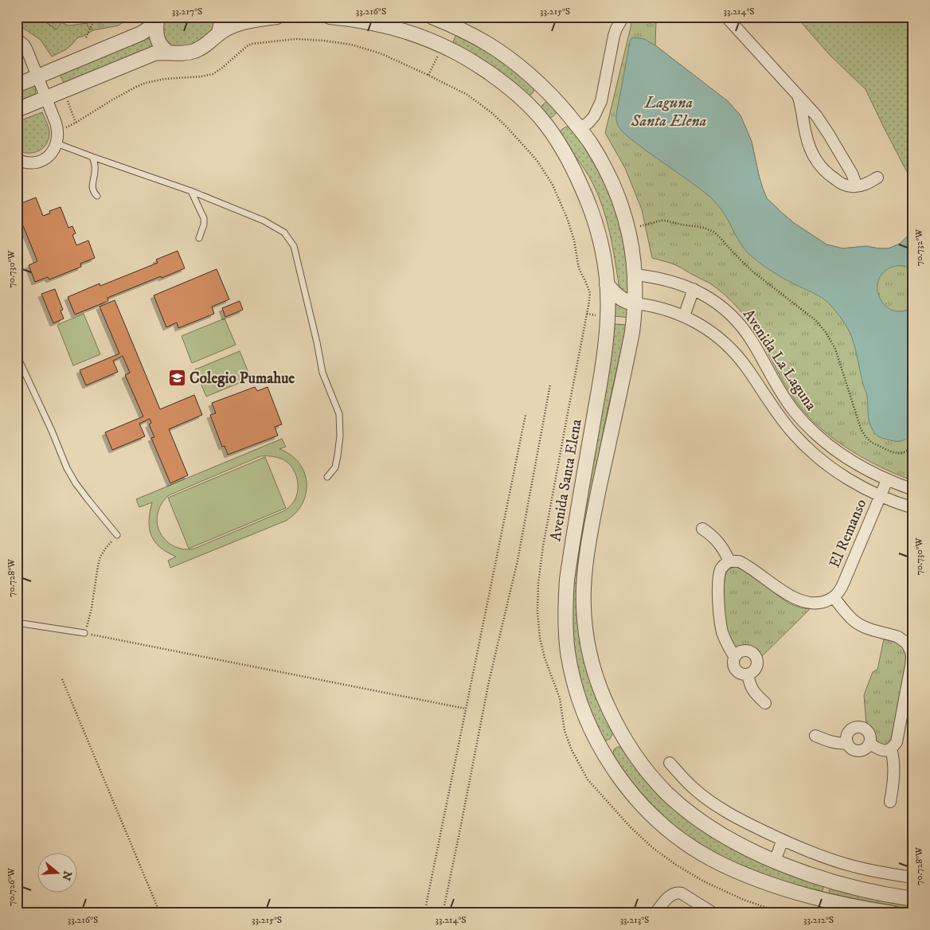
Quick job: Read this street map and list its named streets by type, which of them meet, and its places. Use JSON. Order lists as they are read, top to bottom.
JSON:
{
  "streets": {
    "street": ["Avenida La Laguna", "Avenida Santa Elena", "El Remanso"]
  },
  "crossings": [
    ["Avenida La Laguna", "El Remanso"]
  ],
  "water": ["Laguna Santa Elena"],
  "places": {
    "school or university": ["Colegio Pumahue"]
  },
  "north": "right",
  "coordinates": [
    "33.217°S",
    "33.216°S",
    "33.215°S",
    "33.214°S",
    "70.732°W",
    "70.730°W",
    "70.728°W",
    "70.726°W",
    "33.213°S",
    "33.212°S"
  ]
}
